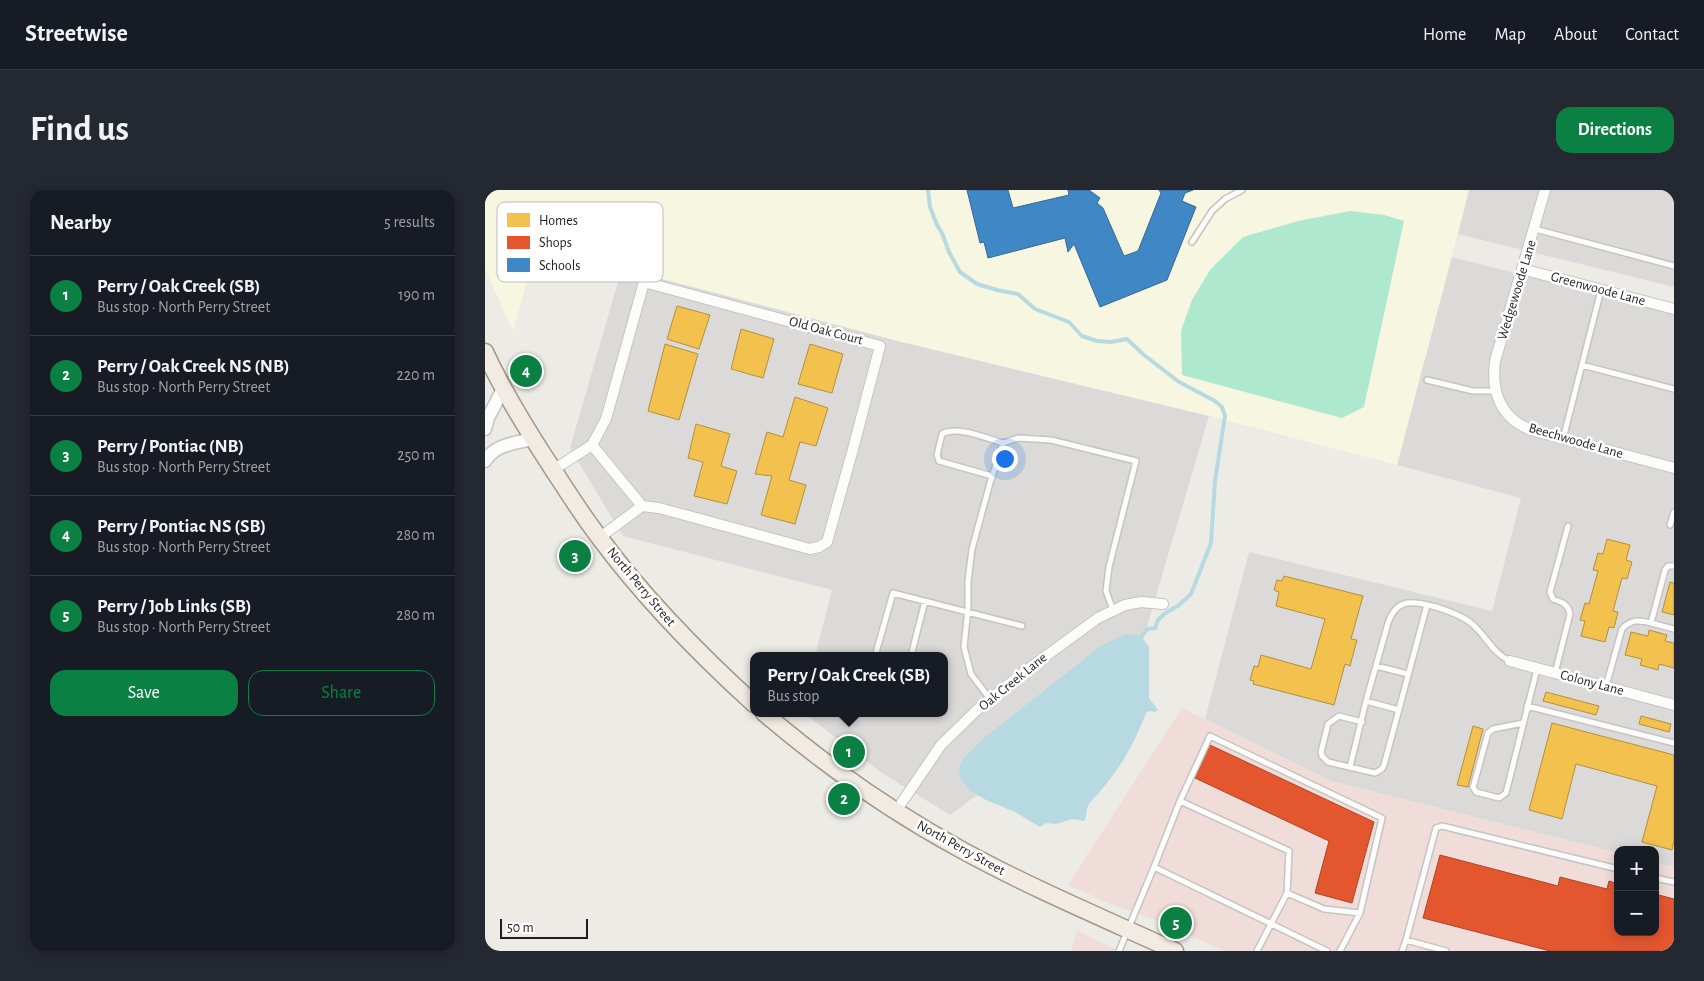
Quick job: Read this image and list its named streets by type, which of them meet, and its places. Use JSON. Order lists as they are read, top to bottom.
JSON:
{
  "streets": {
    "main road": ["North Perry Street"],
    "street": [
      "Greenwoode Lane",
      "Wedgewoode Lane",
      "Old Oak Court",
      "Beechwoode Lane",
      "Oak Creek Lane",
      "Colony Lane"
    ]
  },
  "crossings": [
    ["Greenwoode Lane", "Wedgewoode Lane"],
    ["Wedgewoode Lane", "Beechwoode Lane"],
    ["Old Oak Court", "North Perry Street"],
    ["North Perry Street", "Oak Creek Lane"]
  ],
  "legend": ["Homes", "Shops", "Schools"],
  "scale_bar": "50 m",
  "page": {
    "header": "Streetwise",
    "nav": [
      "Home",
      "Map",
      "About",
      "Contact"
    ],
    "buttons": [
      "Directions",
      ["Save", "Share"]
    ],
    "title": "Find us",
    "heading": ["Nearby", "5 results"],
    "list": [
      {
        "mark": "1",
        "name": "Perry / Oak Creek (SB)",
        "note": "Bus stop · North Perry Street",
        "value": "190 m"
      },
      {
        "mark": "2",
        "name": "Perry / Oak Creek NS (NB)",
        "note": "Bus stop · North Perry Street",
        "value": "220 m"
      },
      {
        "mark": "3",
        "name": "Perry / Pontiac (NB)",
        "note": "Bus stop · North Perry Street",
        "value": "250 m"
      },
      {
        "mark": "4",
        "name": "Perry / Pontiac NS (SB)",
        "note": "Bus stop · North Perry Street",
        "value": "280 m"
      },
      {
        "mark": "5",
        "name": "Perry / Job Links (SB)",
        "note": "Bus stop · North Perry Street",
        "value": "280 m"
      }
    ],
    "pins": [
      "4",
      "3",
      "1",
      "2",
      "5"
    ],
    "popup": ["Perry / Oak Creek (SB)", "Bus stop"],
    "map_buttons": ["+", "−"],
    "scale": "50 m"
  }
}
